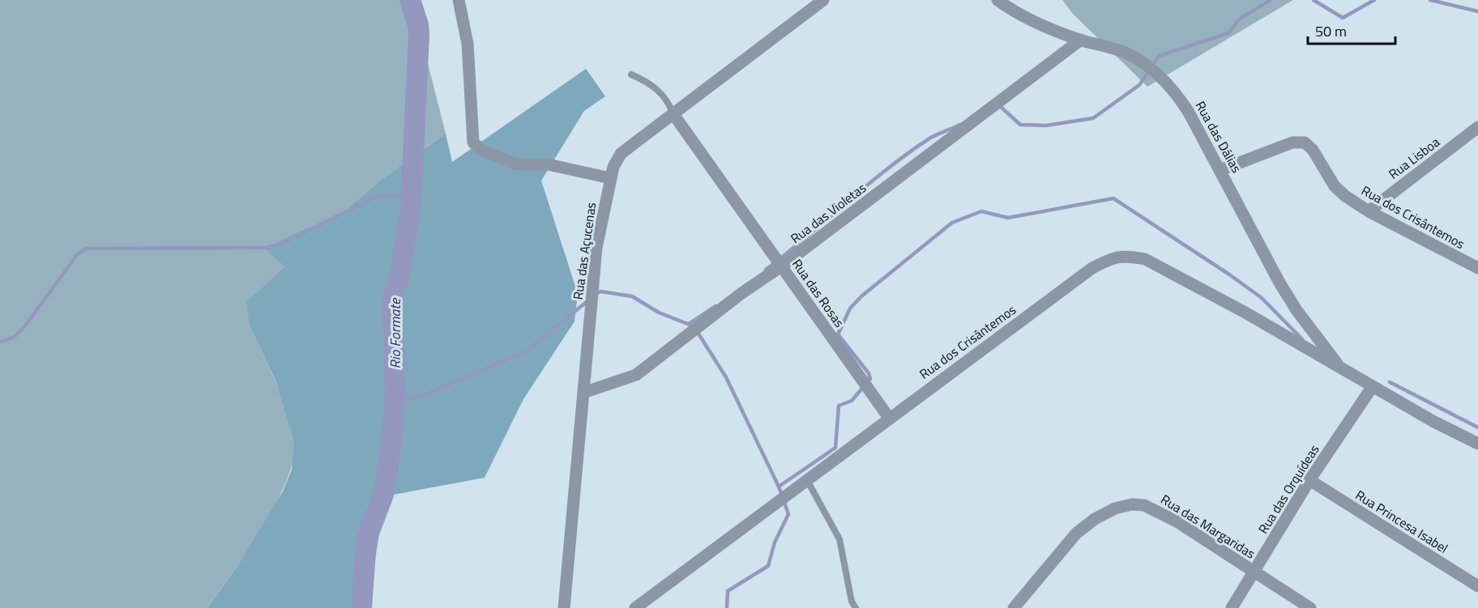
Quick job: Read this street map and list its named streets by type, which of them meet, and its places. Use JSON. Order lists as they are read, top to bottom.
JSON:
{
  "streets": {
    "street": [
      "Rua das Dálias",
      "Rua Lisboa",
      "Rua das Violetas",
      "Rua dos Crisântemos",
      "Rua das Açucenas",
      "Rua das Rosas",
      "Rua das Orquídeas",
      "Rua Princesa Isabel",
      "Rua das Margaridas"
    ]
  },
  "crossings": [
    ["Rua das Dálias", "Rua das Violetas"],
    ["Rua das Dálias", "Rua dos Crisântemos"],
    ["Rua Lisboa", "Rua dos Crisântemos"],
    ["Rua das Violetas", "Rua das Açucenas"],
    ["Rua das Violetas", "Rua das Rosas"],
    ["Rua dos Crisântemos", "Rua das Rosas"],
    ["Rua dos Crisântemos", "Rua das Orquídeas"],
    ["Rua das Açucenas", "Rua das Rosas"],
    ["Rua das Orquídeas", "Rua Princesa Isabel"],
    ["Rua das Orquídeas", "Rua das Margaridas"]
  ],
  "water": ["Rio Formate"],
  "scale_bar": "50 m"
}
